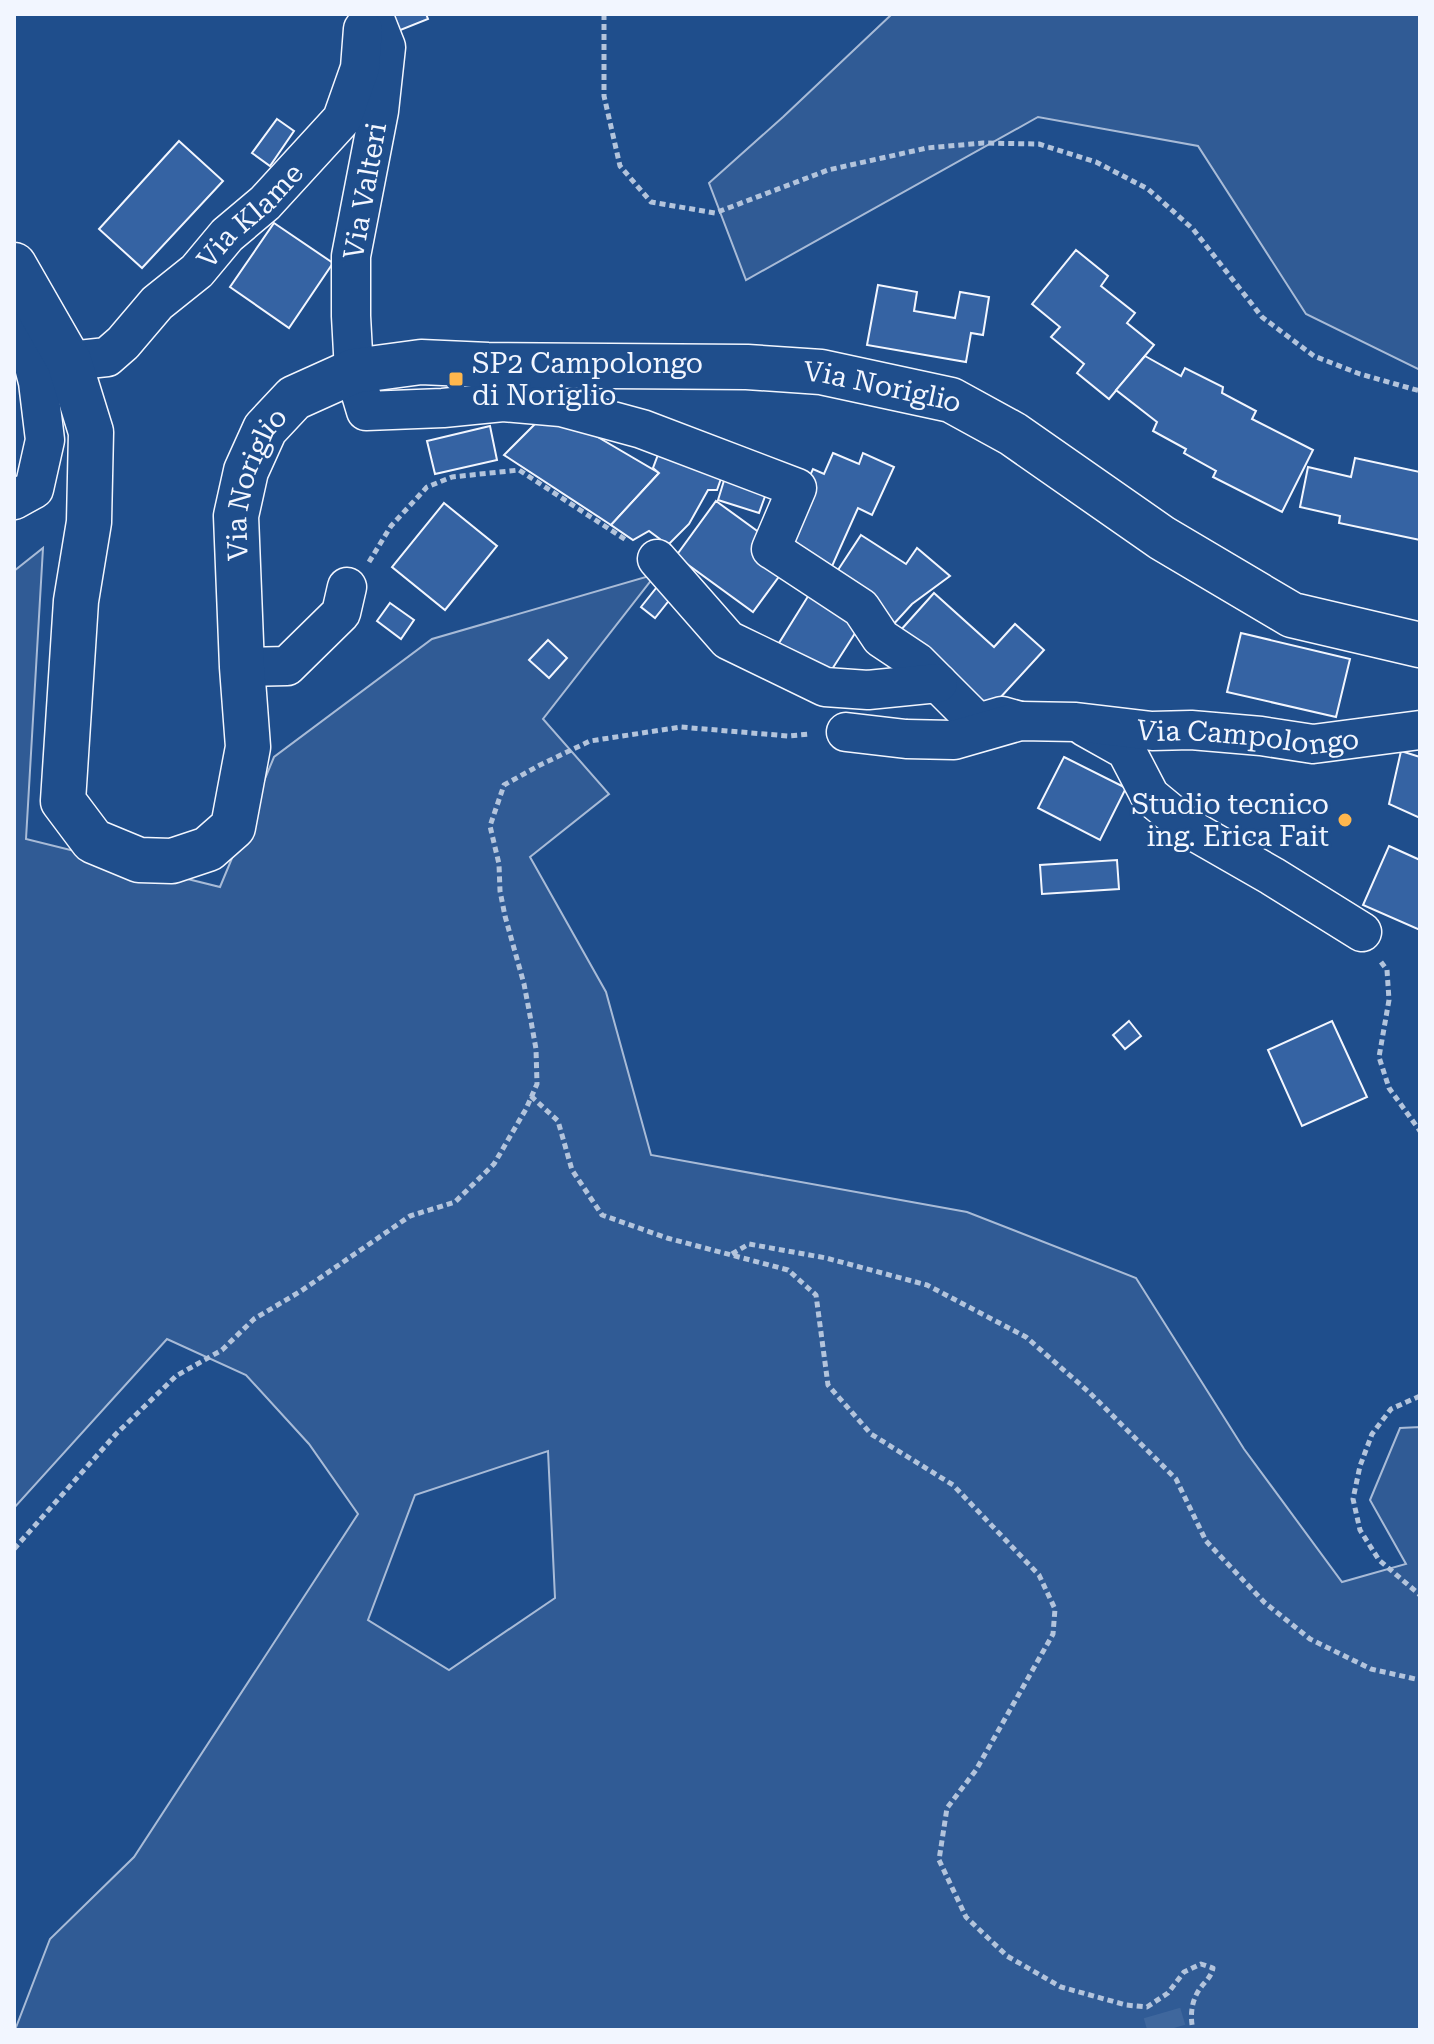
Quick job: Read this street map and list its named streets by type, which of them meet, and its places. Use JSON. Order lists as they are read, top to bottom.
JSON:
{
  "streets": {
    "main road": ["Via Noriglio"],
    "street": ["Via Valteri", "Via Klame", "Via Campolongo"]
  },
  "crossings": [
    ["Via Valteri", "Via Noriglio"],
    ["Via Valteri", "Via Campolongo"],
    ["Via Klame", "Via Noriglio"],
    ["Via Noriglio", "Via Campolongo"]
  ],
  "places": {
    "transit": ["SP2 Campolongo di Noriglio"],
    "other": ["Studio tecnico ing. Erica Fait"]
  }
}
